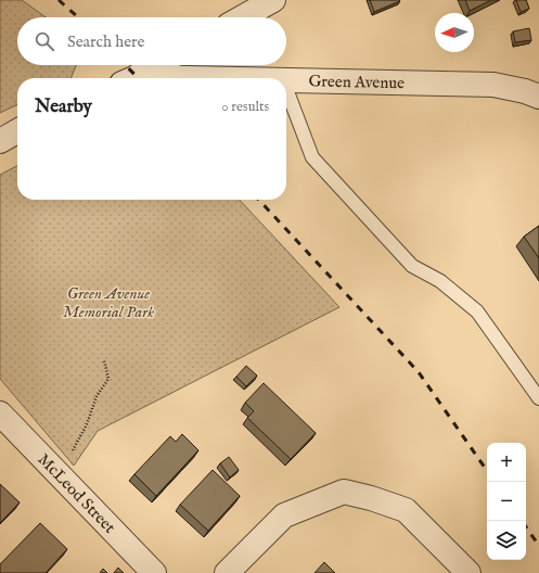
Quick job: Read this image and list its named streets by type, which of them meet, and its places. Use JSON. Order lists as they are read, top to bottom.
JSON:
{
  "streets": {
    "street": ["Green Avenue", "McLeod Street"]
  },
  "parks": ["Green Avenue Memorial Park"],
  "north": "left",
  "page": {
    "search": "Search here",
    "heading": ["Nearby", "0 results"],
    "map_buttons": ["+", "−"]
  }
}
